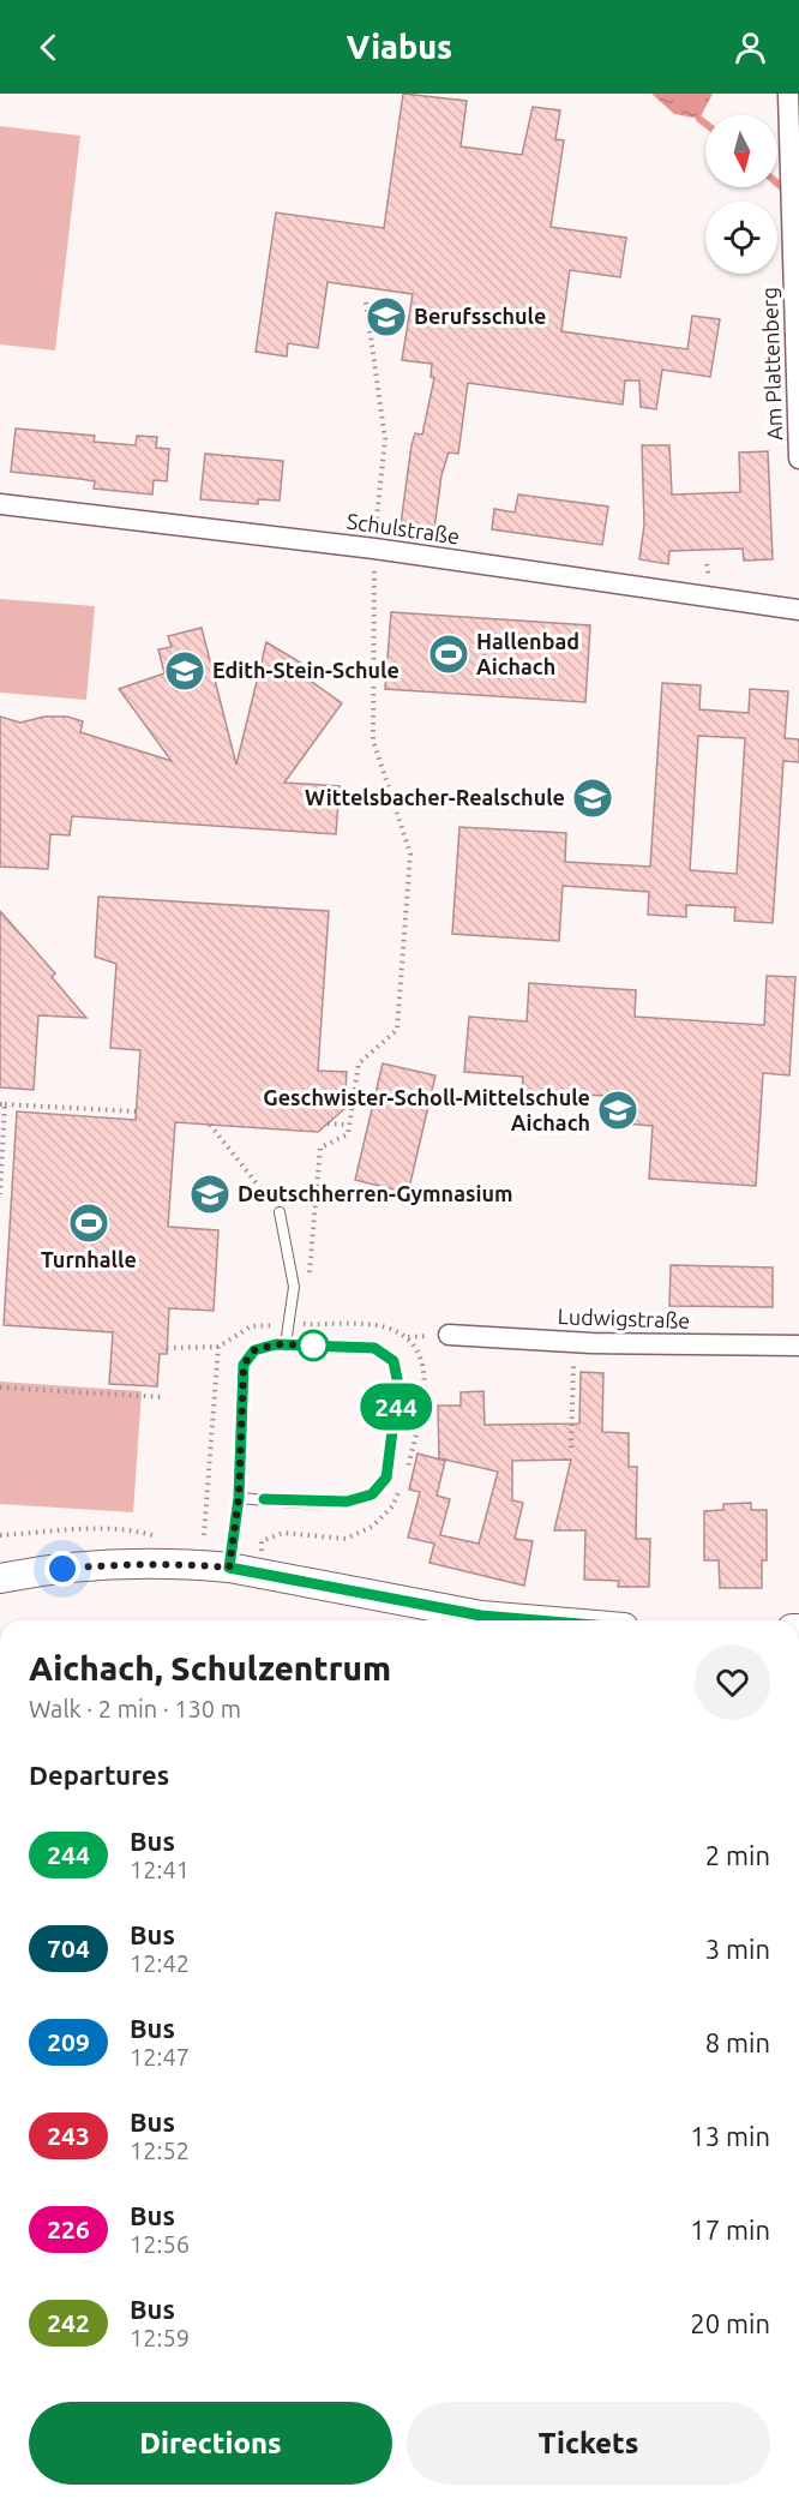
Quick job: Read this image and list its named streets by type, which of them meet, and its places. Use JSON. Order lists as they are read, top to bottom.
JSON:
{
  "streets": {
    "street": ["Am Plattenberg", "Schulstraße", "Ludwigstraße"]
  },
  "places": {
    "school or university": [
      "Berufsschule",
      "Edith-Stein-Schule",
      "Wittelsbacher-Realschule",
      "Geschwister-Scholl-Mittelschule Aichach",
      "Deutschherren-Gymnasium"
    ],
    "sports": ["Hallenbad Aichach", "Turnhalle"]
  },
  "lines": ["bus line 244"],
  "north": "bottom",
  "page": {
    "header": "Viabus",
    "on_map": "244",
    "heading": [
      ["Aichach, Schulzentrum", "Walk · 2 min · 130 m"],
      "Departures"
    ],
    "list": [
      {
        "mark": "244",
        "name": "Bus",
        "note": "12:41",
        "value": "2 min"
      },
      {
        "mark": "704",
        "name": "Bus",
        "note": "12:42",
        "value": "3 min"
      },
      {
        "mark": "209",
        "name": "Bus",
        "note": "12:47",
        "value": "8 min"
      },
      {
        "mark": "243",
        "name": "Bus",
        "note": "12:52",
        "value": "13 min"
      },
      {
        "mark": "226",
        "name": "Bus",
        "note": "12:56",
        "value": "17 min"
      },
      {
        "mark": "242",
        "name": "Bus",
        "note": "12:59",
        "value": "20 min"
      }
    ],
    "buttons": ["Directions", "Tickets"]
  }
}
